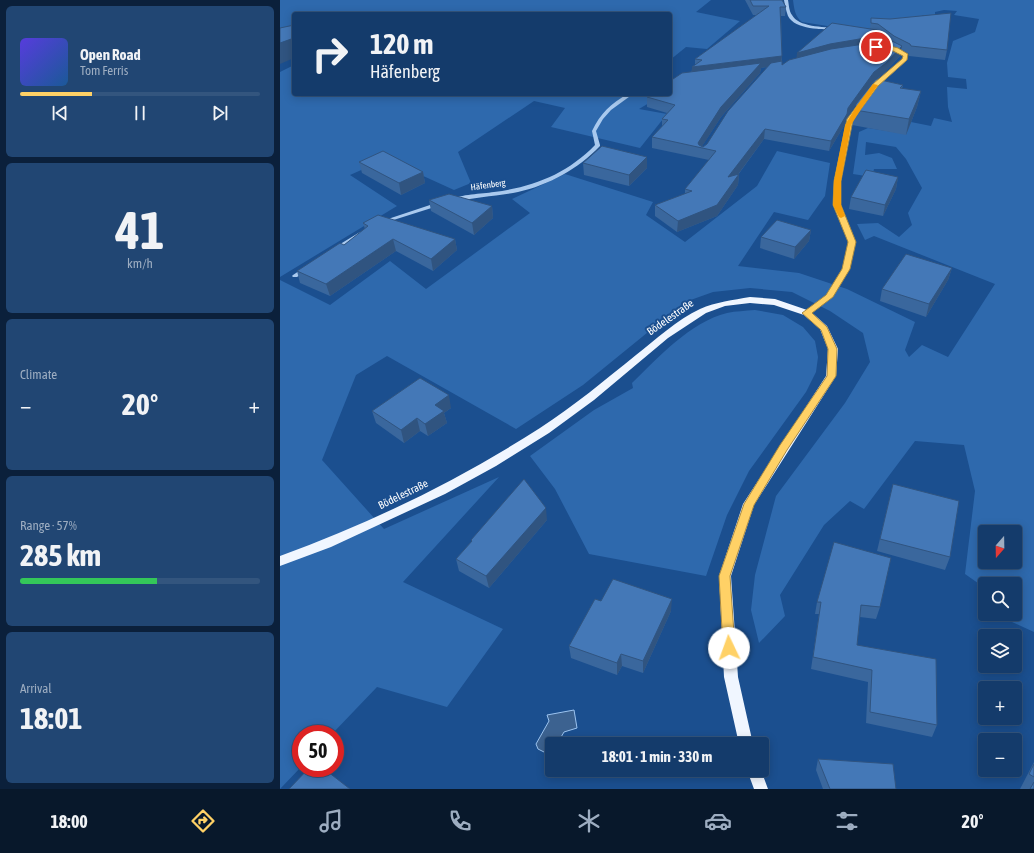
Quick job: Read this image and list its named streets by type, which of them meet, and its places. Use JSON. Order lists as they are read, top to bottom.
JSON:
{
  "streets": {
    "main road": ["Bödelestraße"],
    "street": ["Häfenberg"]
  },
  "north": "bottom",
  "page": {
    "turn": ["120 m", "Häfenberg"],
    "song": ["Open Road", "Tom Ferris"],
    "tile": [
      ["41", "km/h"],
      "Climate",
      ["Range · 57%", "285 km"],
      ["Arrival", "18:01"]
    ],
    "heat": ["−", "20°", "+"],
    "map_buttons": ["+", "−"],
    "limit": "50",
    "trip": "18:01 · 1 min · 330 m",
    "tabs": ["18:00", "20°"]
  }
}
